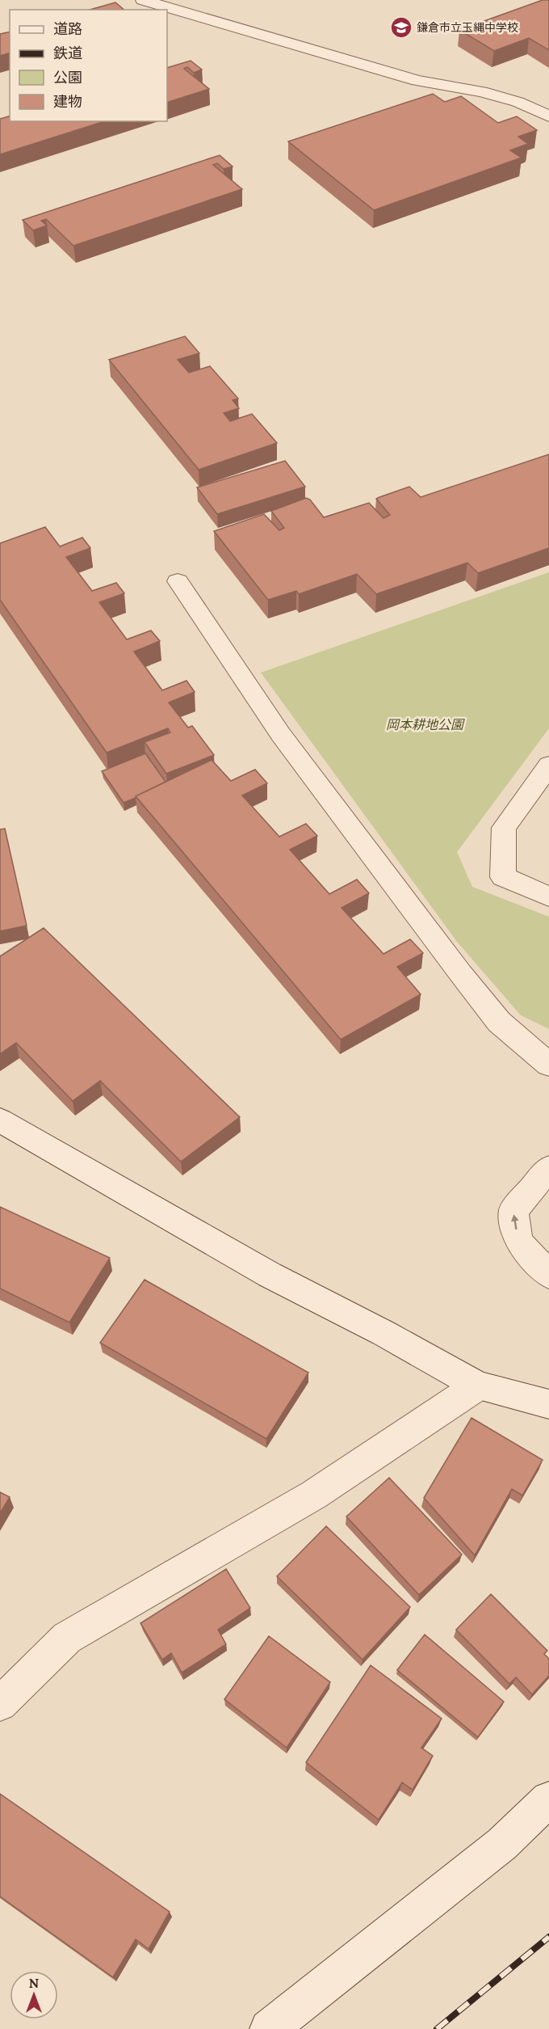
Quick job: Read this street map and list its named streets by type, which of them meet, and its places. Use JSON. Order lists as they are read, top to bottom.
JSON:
{
  "parks": ["岡本耕地公園"],
  "places": {
    "school or university": ["鎌倉市立玉縄中学校"]
  },
  "legend": [
    "道路",
    "鉄道",
    "公園",
    "建物"
  ],
  "north": "top"
}
